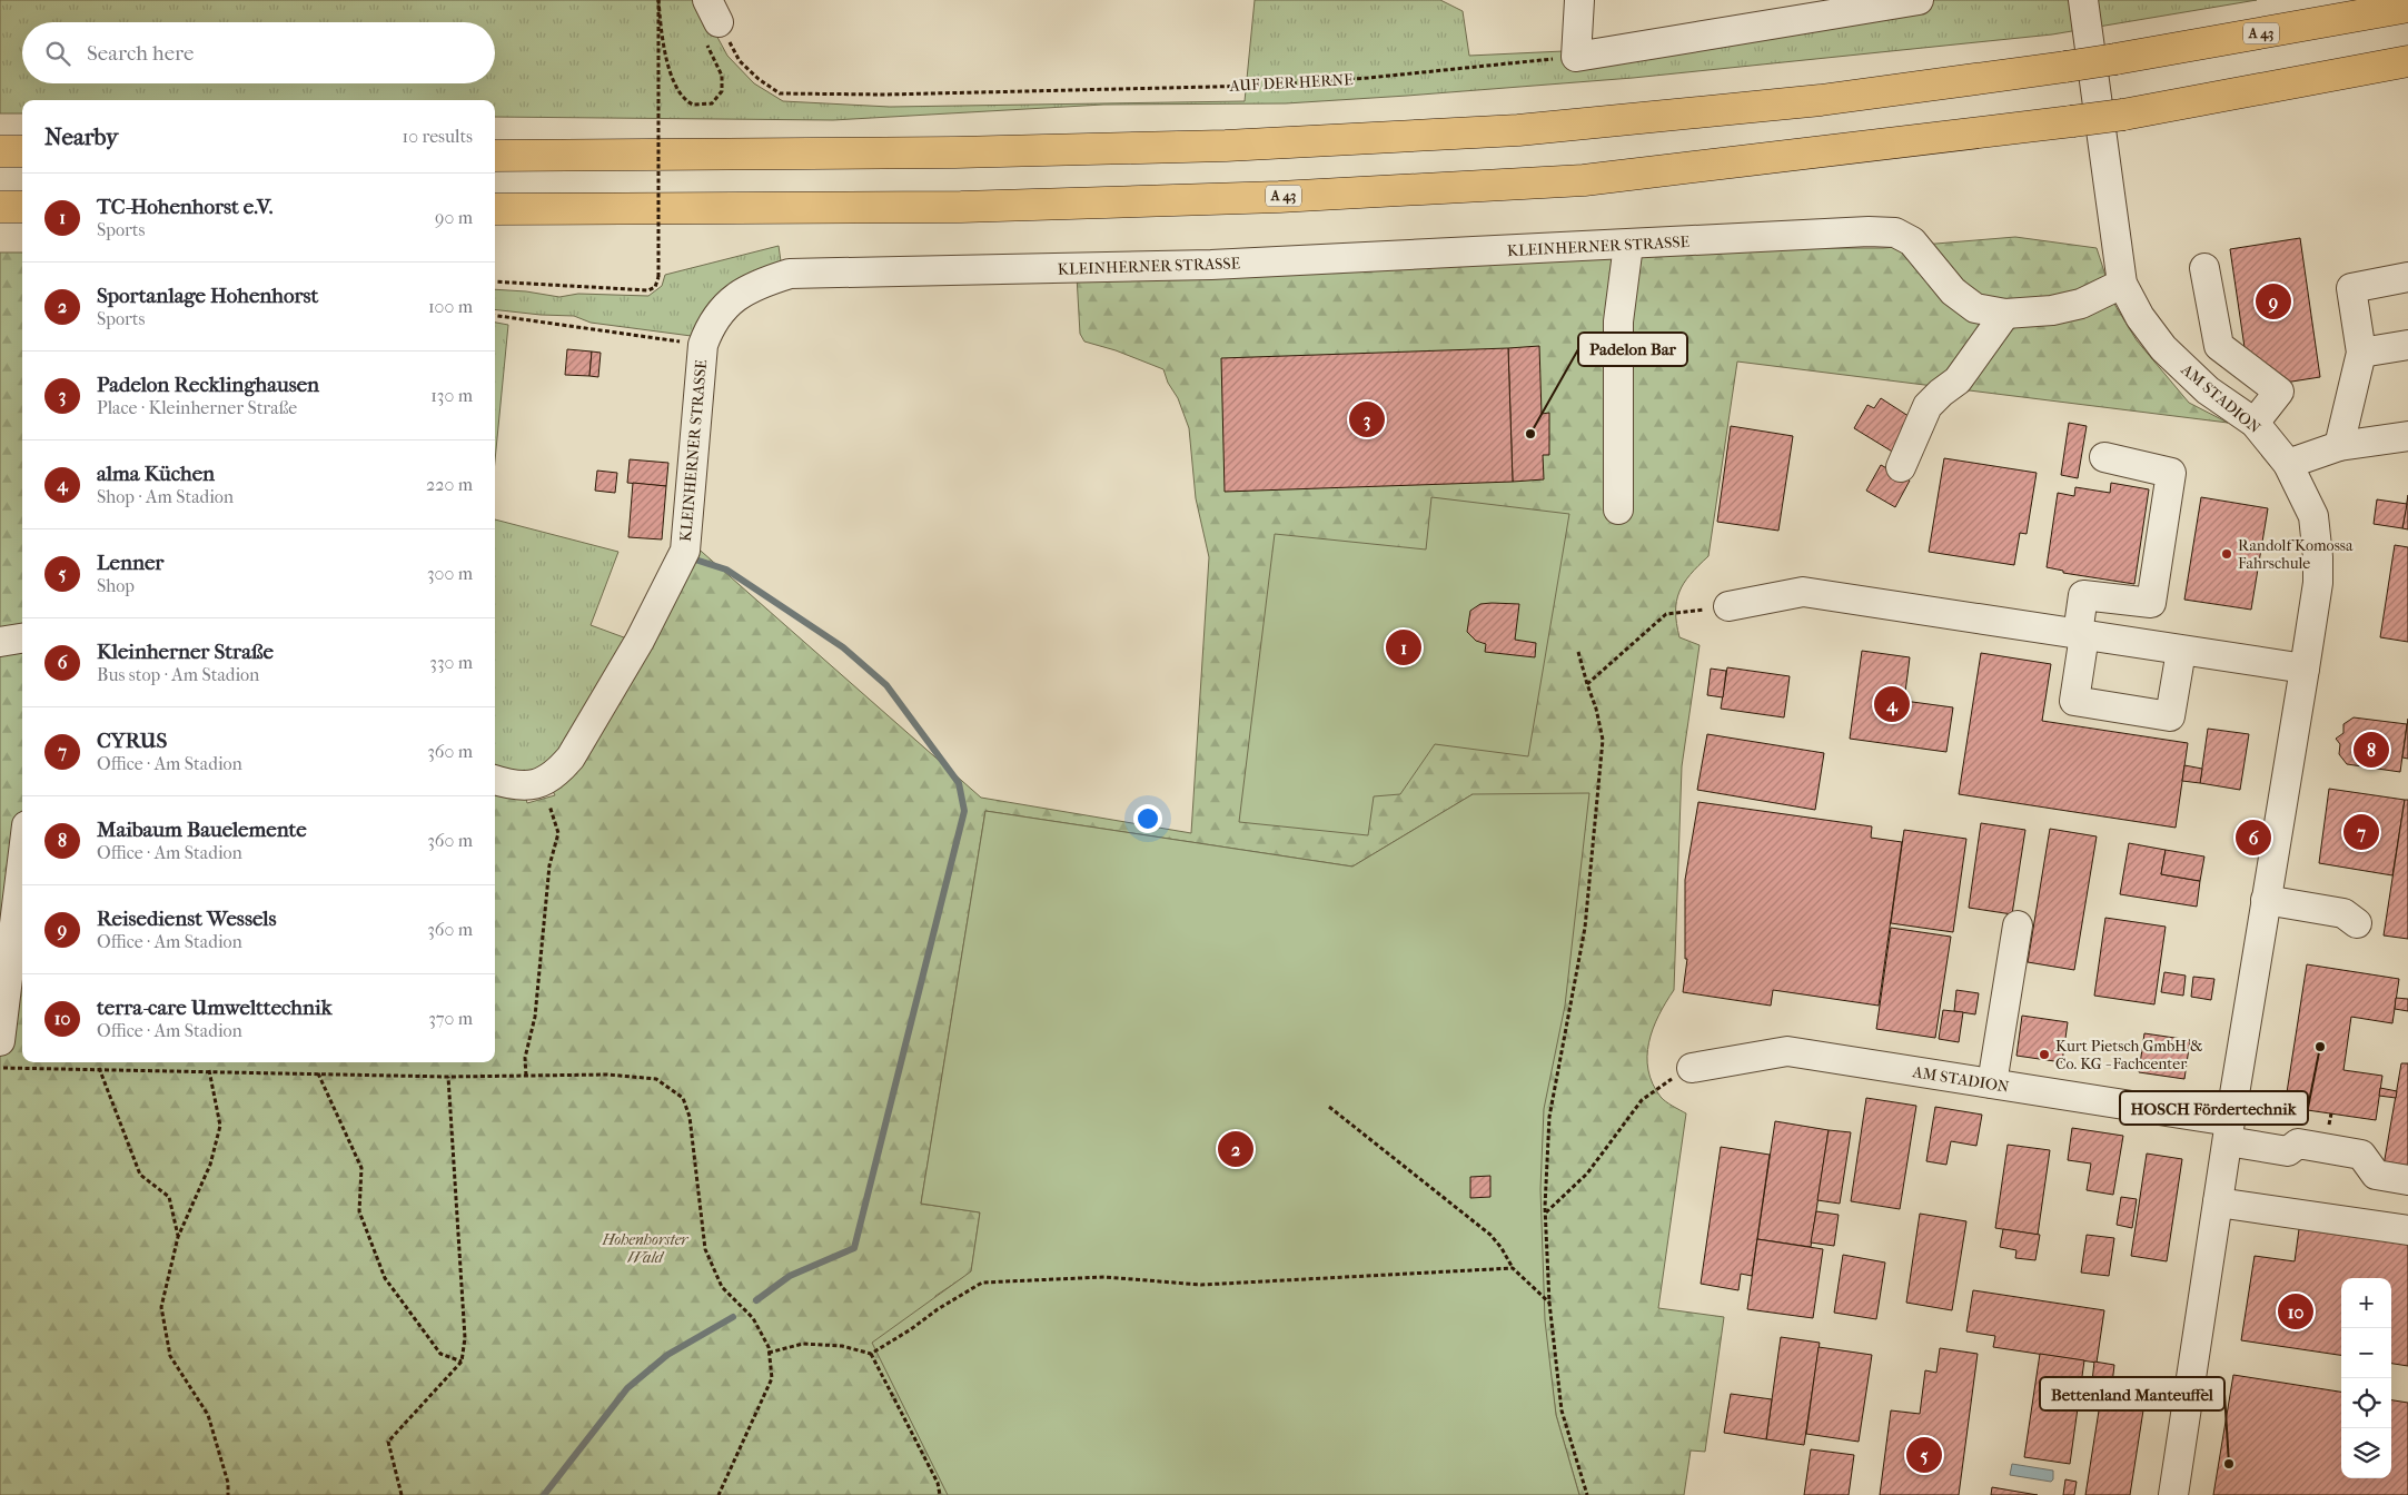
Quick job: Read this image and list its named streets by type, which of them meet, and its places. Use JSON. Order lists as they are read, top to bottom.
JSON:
{
  "streets": {
    "highway": ["A 43"],
    "street": ["KLEINHERNER STRASSE", "AM STADION"],
    "path": ["AUF DER HERNE"]
  },
  "crossings": [
    ["KLEINHERNER STRASSE", "AM STADION"]
  ],
  "parks": ["Hohenhorster Wald"],
  "places": [
    "Padelon Bar",
    "Randolf Komossa Fahrschule",
    "HOSCH Fördertechnik",
    "Kurt Pietsch GmbH & Co. KG - Fachcenter",
    "Bettenland Manteuffel"
  ],
  "page": {
    "search": "Search here",
    "heading": ["Nearby", "10 results"],
    "list": [
      {
        "mark": "1",
        "name": "TC-Hohenhorst e.V.",
        "note": "Sports",
        "value": "90 m"
      },
      {
        "mark": "2",
        "name": "Sportanlage Hohenhorst",
        "note": "Sports",
        "value": "100 m"
      },
      {
        "mark": "3",
        "name": "Padelon Recklinghausen",
        "note": "Place · Kleinherner Straße",
        "value": "130 m"
      },
      {
        "mark": "4",
        "name": "alma Küchen",
        "note": "Shop · Am Stadion",
        "value": "220 m"
      },
      {
        "mark": "5",
        "name": "Lenner",
        "note": "Shop",
        "value": "300 m"
      },
      {
        "mark": "6",
        "name": "Kleinherner Straße",
        "note": "Bus stop · Am Stadion",
        "value": "330 m"
      },
      {
        "mark": "7",
        "name": "CYRUS",
        "note": "Office · Am Stadion",
        "value": "360 m"
      },
      {
        "mark": "8",
        "name": "Maibaum Bauelemente",
        "note": "Office · Am Stadion",
        "value": "360 m"
      },
      {
        "mark": "9",
        "name": "Reisedienst Wessels",
        "note": "Office · Am Stadion",
        "value": "360 m"
      },
      {
        "mark": "10",
        "name": "terra-care Umwelttechnik",
        "note": "Office · Am Stadion",
        "value": "370 m"
      }
    ],
    "pins": [
      "9",
      "3",
      "1",
      "4",
      "8",
      "7",
      "6",
      "2",
      "10",
      "5"
    ],
    "map_buttons": ["+", "−"]
  }
}
